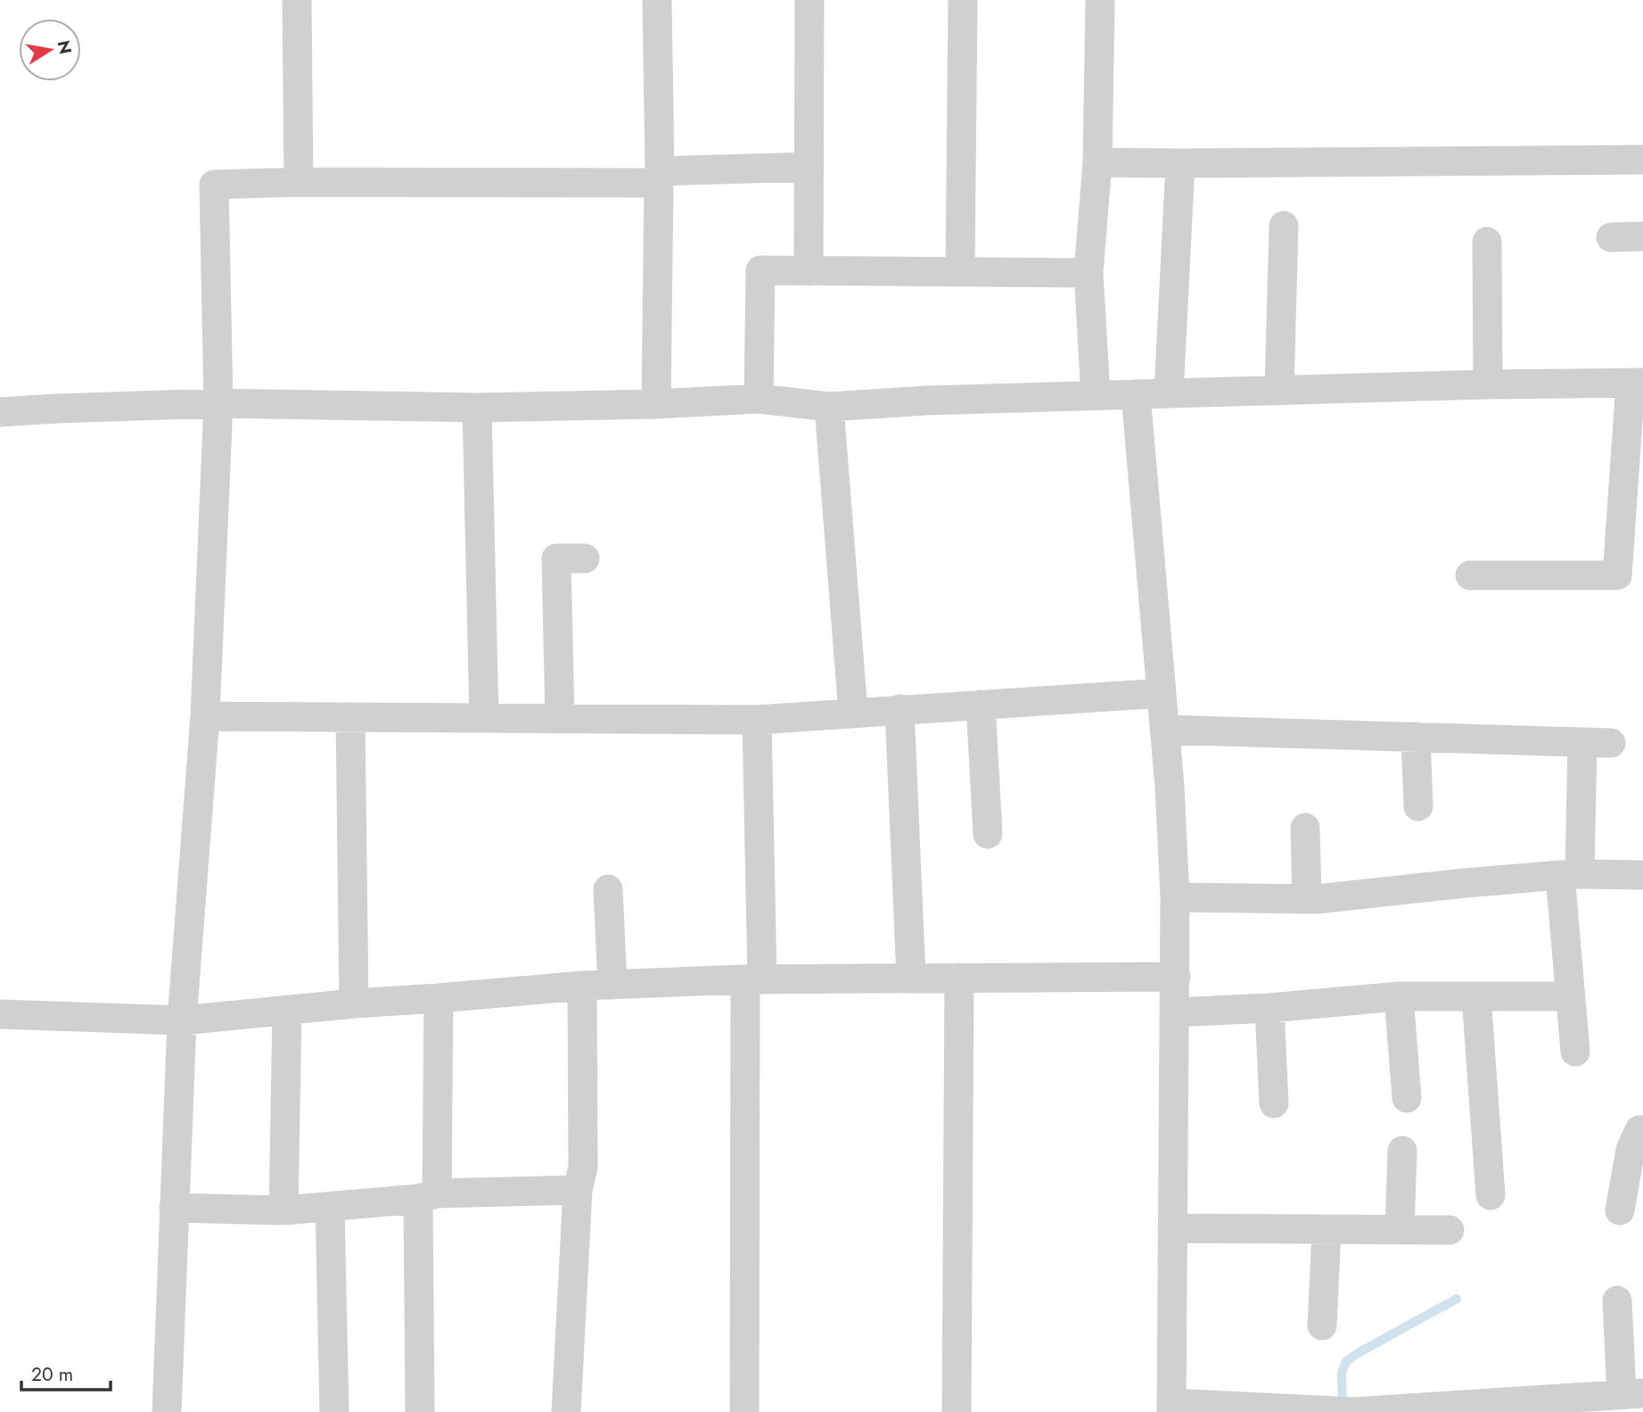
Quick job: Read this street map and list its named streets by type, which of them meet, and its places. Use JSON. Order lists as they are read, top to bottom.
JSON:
{
  "scale_bar": "20 m",
  "north": "right"
}
